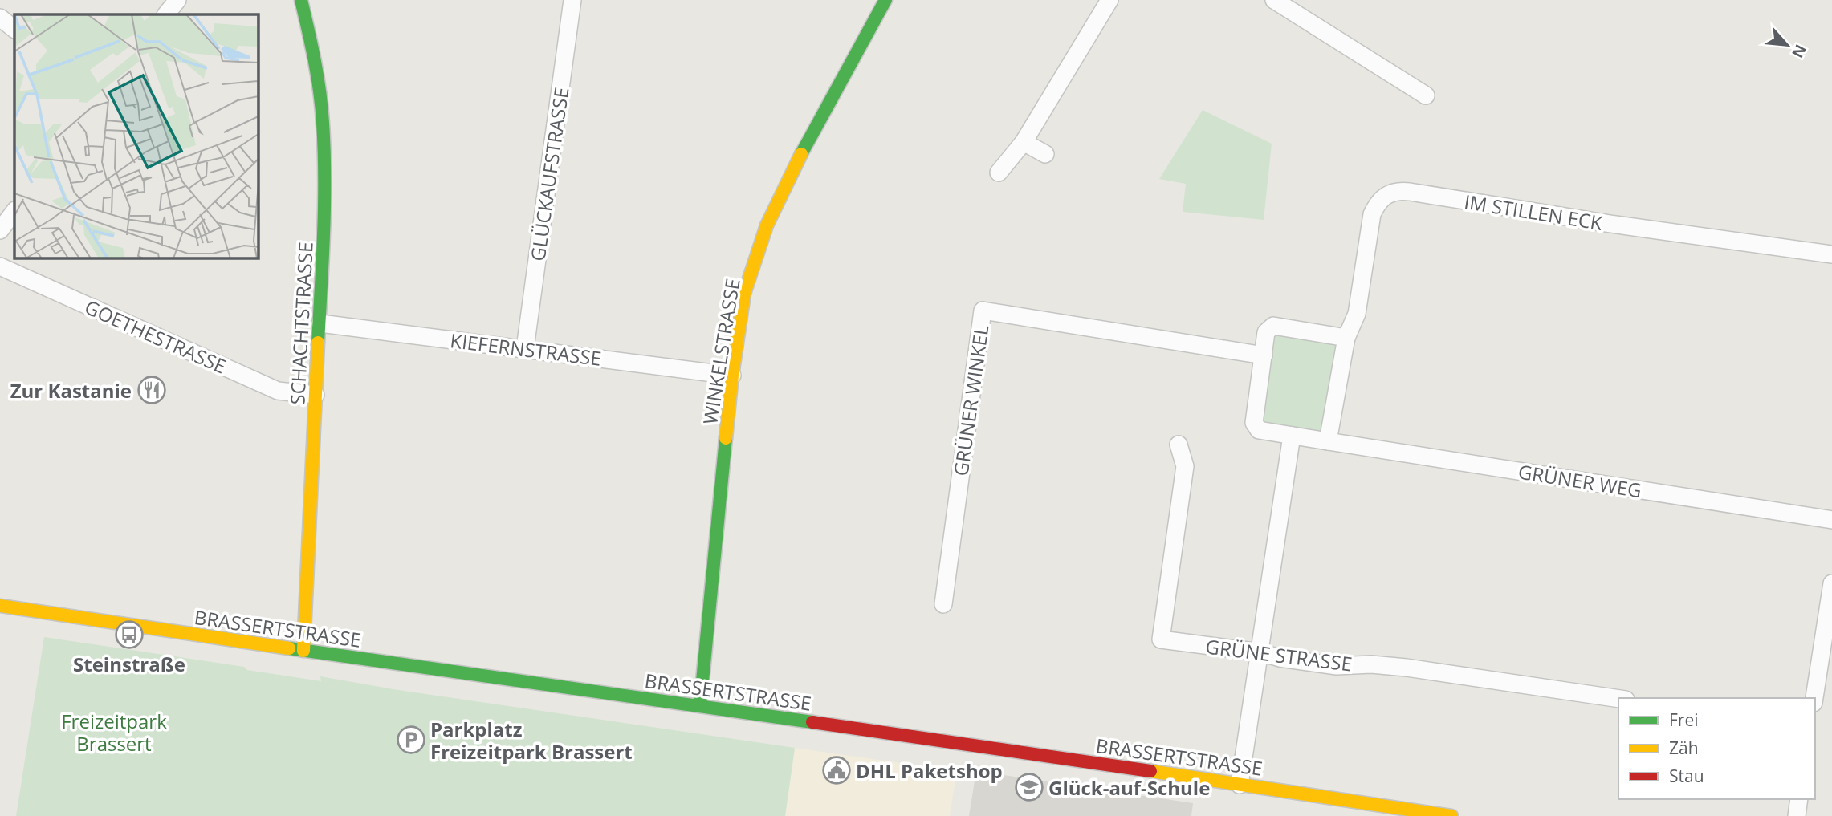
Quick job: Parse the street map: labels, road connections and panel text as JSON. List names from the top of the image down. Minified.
{"streets":{"main road":["SCHACHTSTRASSE","WINKELSTRASSE","BRASSERTSTRASSE"],"street":["GLÜCKAUFSTRASSE","IM STILLEN ECK","GOETHESTRASSE","KIEFERNSTRASSE","GRÜNER WINKEL","GRÜNER WEG","GRÜNE STRASSE"]},"crossings":[["GLÜCKAUFSTRASSE","KIEFERNSTRASSE"],["IM STILLEN ECK","GRÜNER WEG"],["SCHACHTSTRASSE","GOETHESTRASSE"],["SCHACHTSTRASSE","KIEFERNSTRASSE"],["SCHACHTSTRASSE","BRASSERTSTRASSE"],["KIEFERNSTRASSE","WINKELSTRASSE"],["WINKELSTRASSE","BRASSERTSTRASSE"],["GRÜNER WINKEL","GRÜNER WEG"]],"parks":["Freizeitpark Brassert"],"places":{"restaurant":["Zur Kastanie"],"bus stop":["Steinstraße"],"parking":["Parkplatz Freizeitpark Brassert"],"public building":["DHL Paketshop"],"school or university":["Glück-auf-Schule"]},"legend":["Frei","Zäh","Stau"],"north":"bottom right"}
